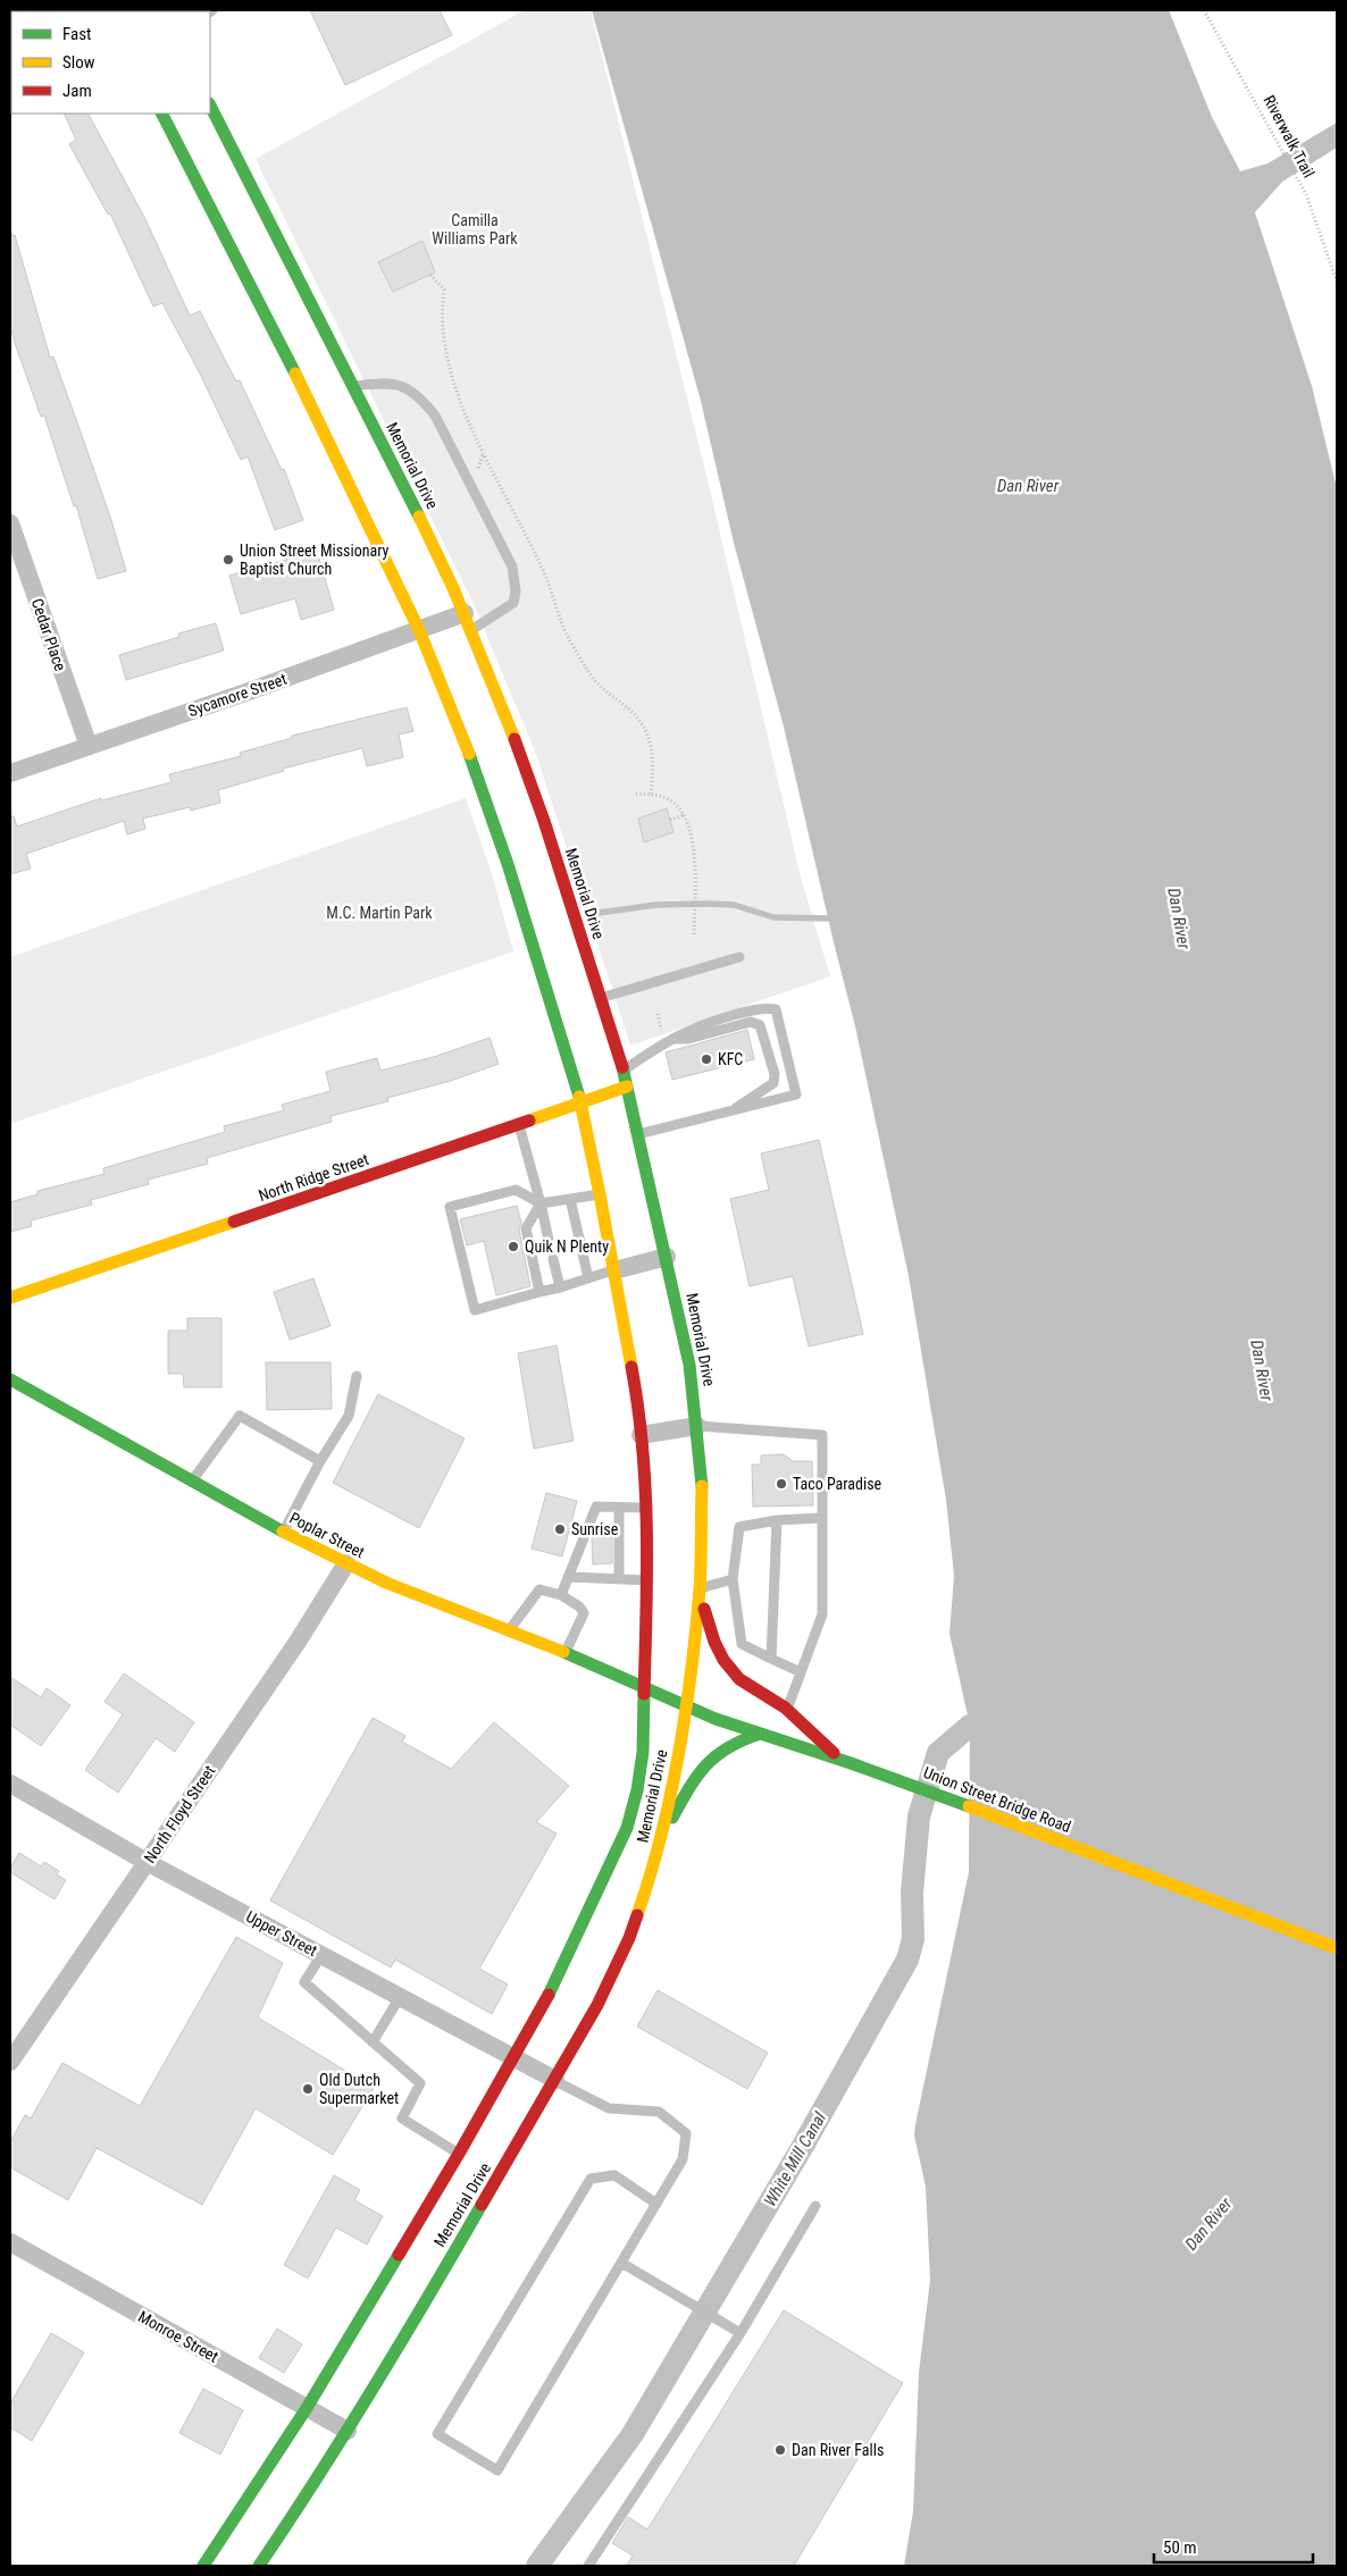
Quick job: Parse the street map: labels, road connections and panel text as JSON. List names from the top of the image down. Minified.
{"streets":{"main road":["Memorial Drive","North Ridge Street","Poplar Street","Union Street Bridge Road"],"street":["Cedar Place","Sycamore Street","North Floyd Street","Upper Street","Monroe Street"],"path":["Riverwalk Trail"]},"crossings":[["Memorial Drive","Sycamore Street"],["Memorial Drive","North Ridge Street"],["Memorial Drive","Poplar Street"],["Memorial Drive","Union Street Bridge Road"],["Memorial Drive","Upper Street"],["Memorial Drive","Monroe Street"],["Cedar Place","Sycamore Street"],["Poplar Street","Union Street Bridge Road"],["Poplar Street","North Floyd Street"],["North Floyd Street","Upper Street"]],"water":["Dan River","White Mill Canal"],"parks":["Camilla Williams Park","M.C. Martin Park"],"places":["Union Street Missionary Baptist Church","KFC","Quik N Plenty","Taco Paradise","Sunrise","Old Dutch Supermarket","Dan River Falls"],"legend":["Fast","Slow","Jam"],"scale_bar":"50 m"}
